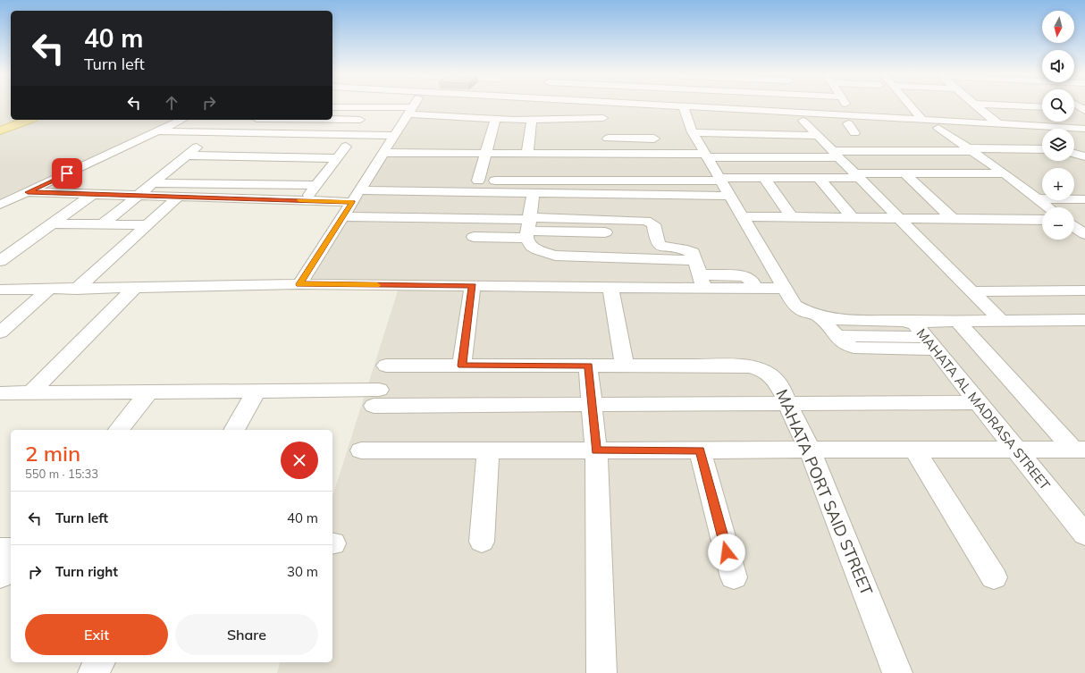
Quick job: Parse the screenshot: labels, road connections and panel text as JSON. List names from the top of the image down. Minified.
{"streets":{"street":["MAHATA AL MADRASA STREET","MAHATA PORT SAID STREET"]},"north":"bottom","page":{"map_buttons":["+","−"],"turn":["40 m","Turn left"],"heading":["2 min","550 m · 15:33"],"list":[{"name":"Turn left","value":"40 m"},{"name":"Turn right","value":"30 m"}],"buttons":["Exit","Share"]}}
